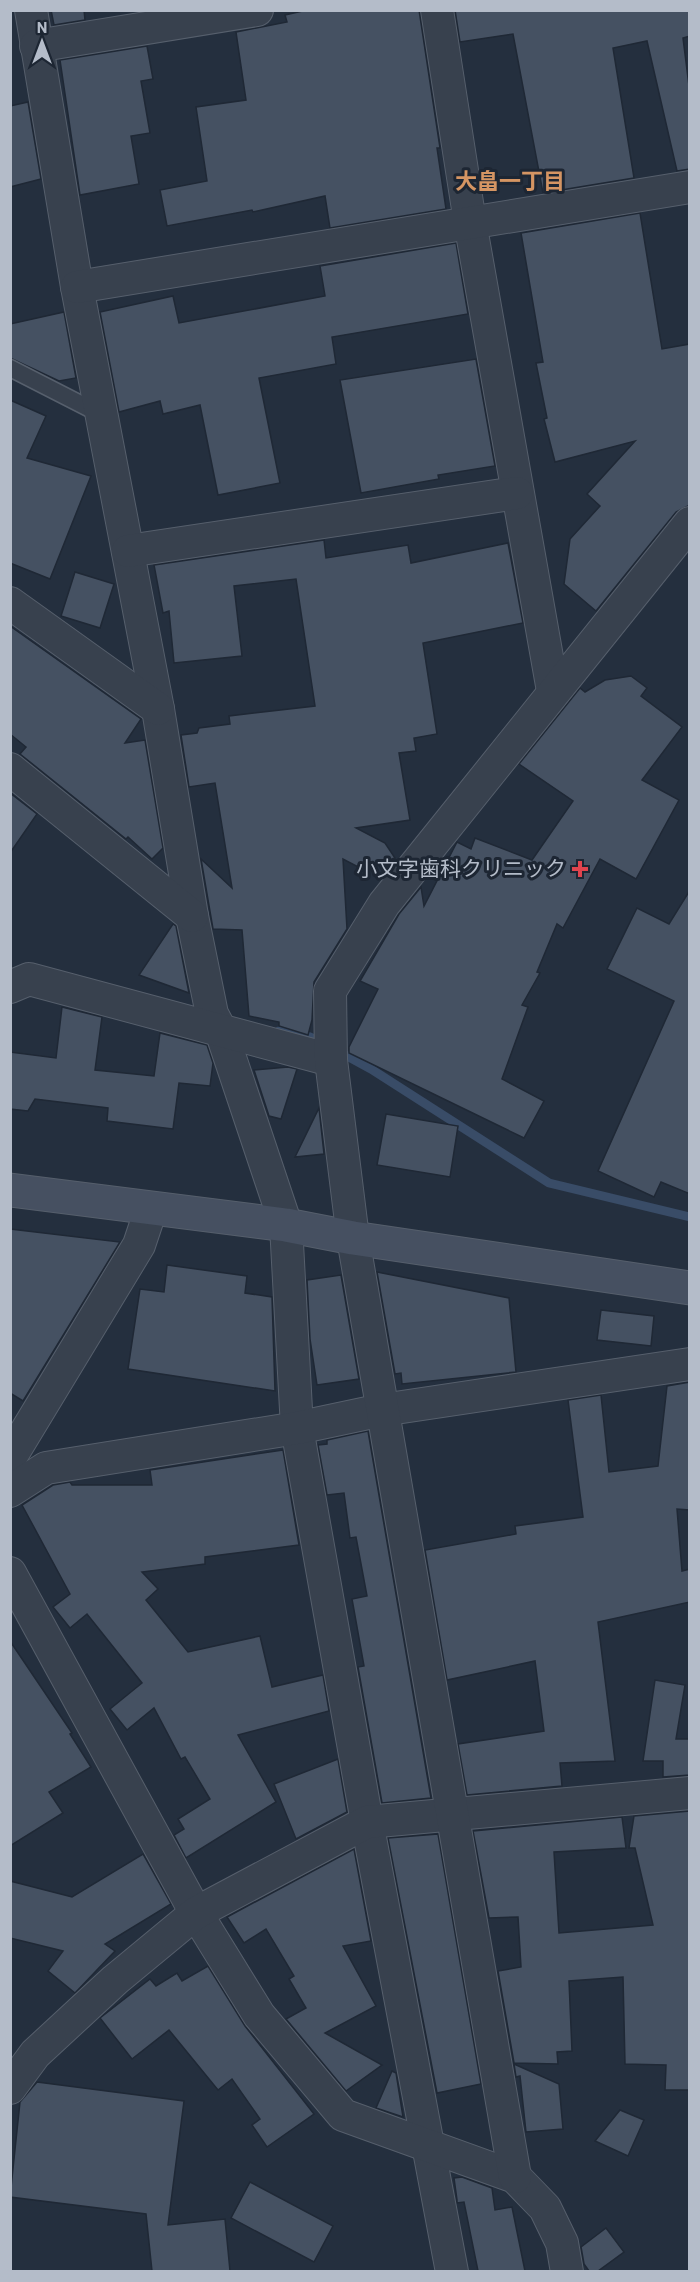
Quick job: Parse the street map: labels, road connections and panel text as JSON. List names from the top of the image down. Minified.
{"districts":["大畠一丁目"],"places":{"health":["小文字歯科クリニック"]},"north":"top"}
